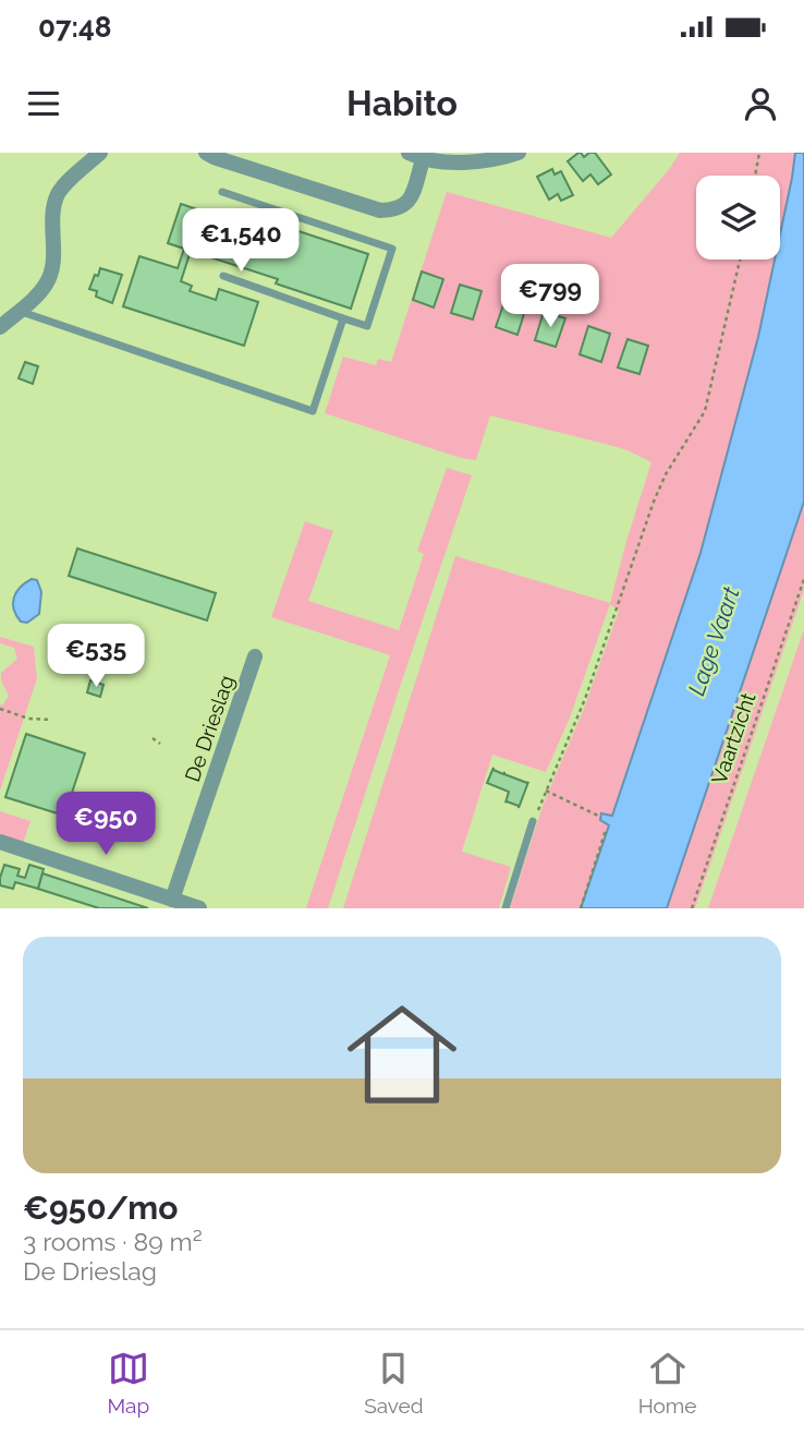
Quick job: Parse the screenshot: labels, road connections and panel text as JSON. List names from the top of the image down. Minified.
{"streets":{"street":["De Drieslag"],"path":["Vaartzicht"]},"water":["Lage Vaart"],"page":{"status":"07:48","header":"Habito","price":["€1,540","€799","€535","€950"],"list":[{"name":"€950/mo","note":"3 rooms · 89 m² · De Drieslag"}],"tabs":["Map","Saved","Home"]}}
